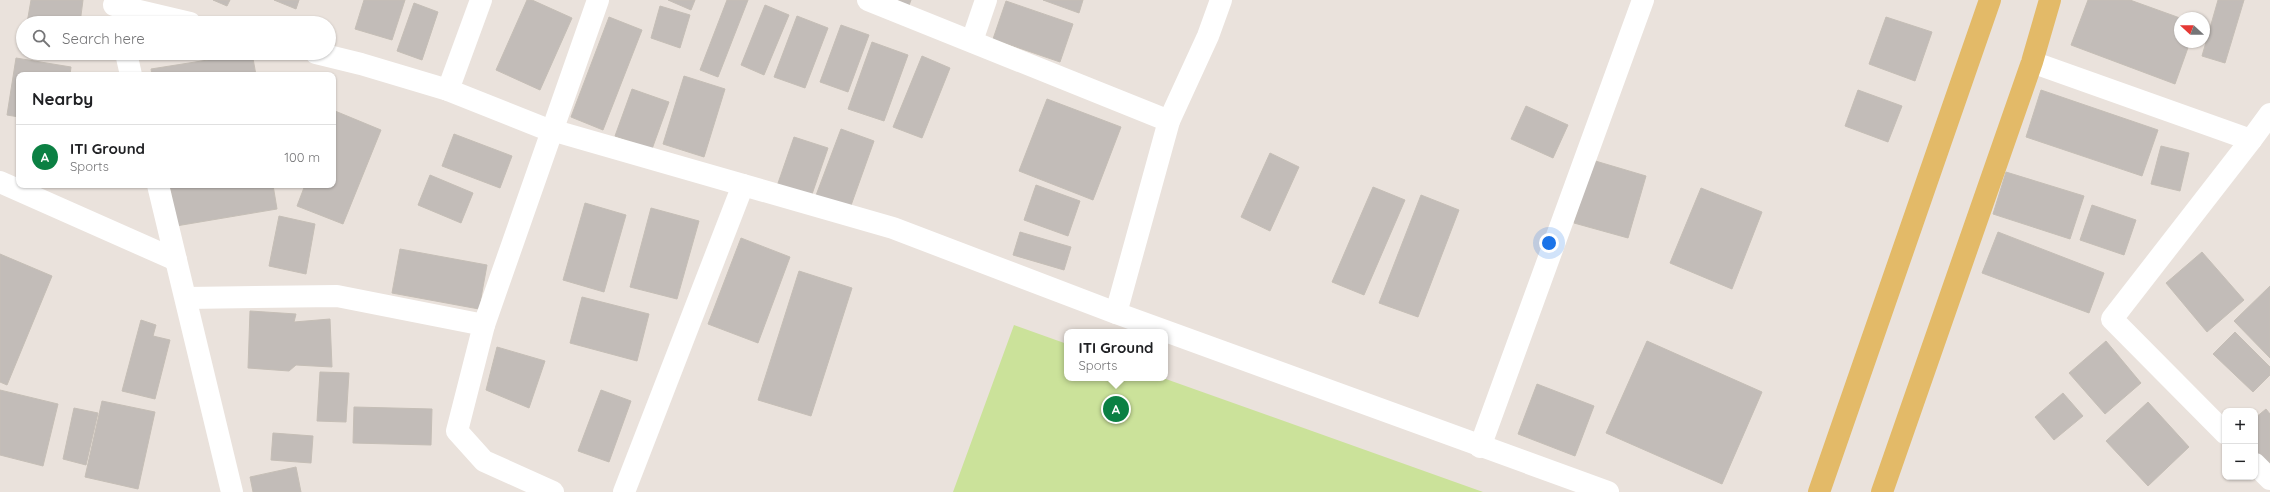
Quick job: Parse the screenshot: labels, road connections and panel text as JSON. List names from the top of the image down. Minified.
{"north":"left","page":{"search":"Search here","heading":"Nearby","list":[{"mark":"A","name":"ITI Ground","note":"Sports","value":"100 m"}],"popup":["ITI Ground","Sports"],"pins":"A","map_buttons":["+","−"]}}
